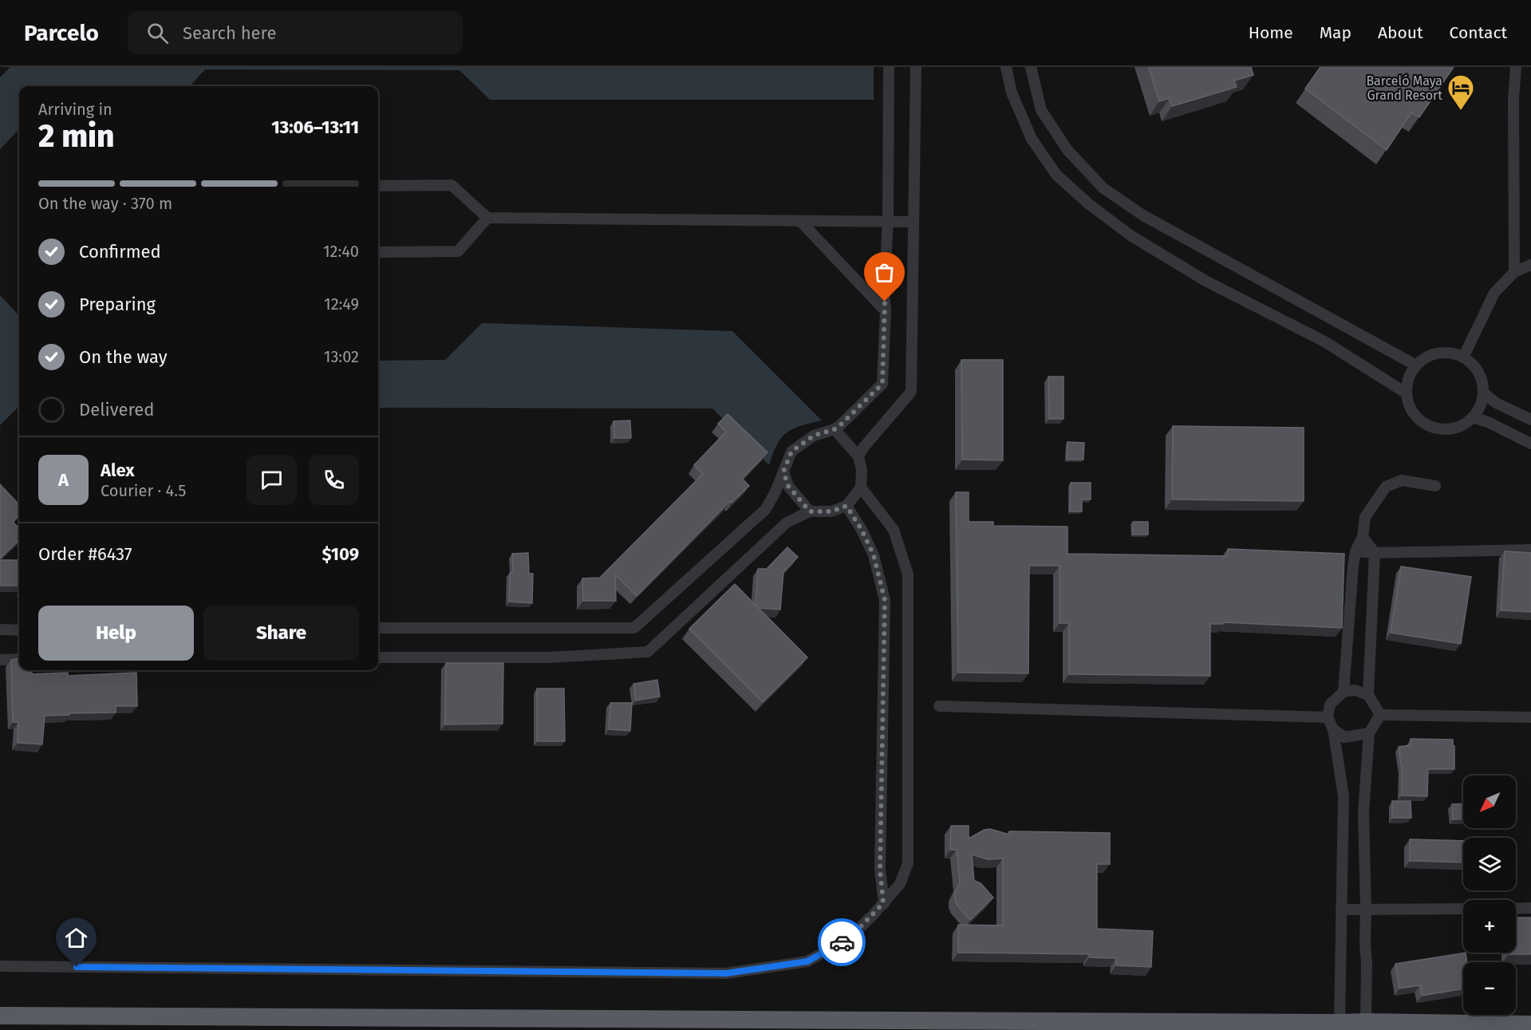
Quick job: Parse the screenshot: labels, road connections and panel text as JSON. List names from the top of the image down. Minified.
{"places":{"hotel":["Barceló Maya Grand Resort"]},"north":"bottom left","page":{"header":"Parcelo","search":"Search here","nav":["Home","Map","About","Contact"],"heading":["2 min","Arriving in","13:06–13:11"],"panel":["Alex","Courier · 4.5","Order #6437","$109"],"bar":"On the way · 370 m","list":[["Confirmed","12:40"],["Preparing","12:49"],["On the way","13:02"],"Delivered"],"round":"A","buttons":["Help","Share"],"map_buttons":["+","−"]}}
